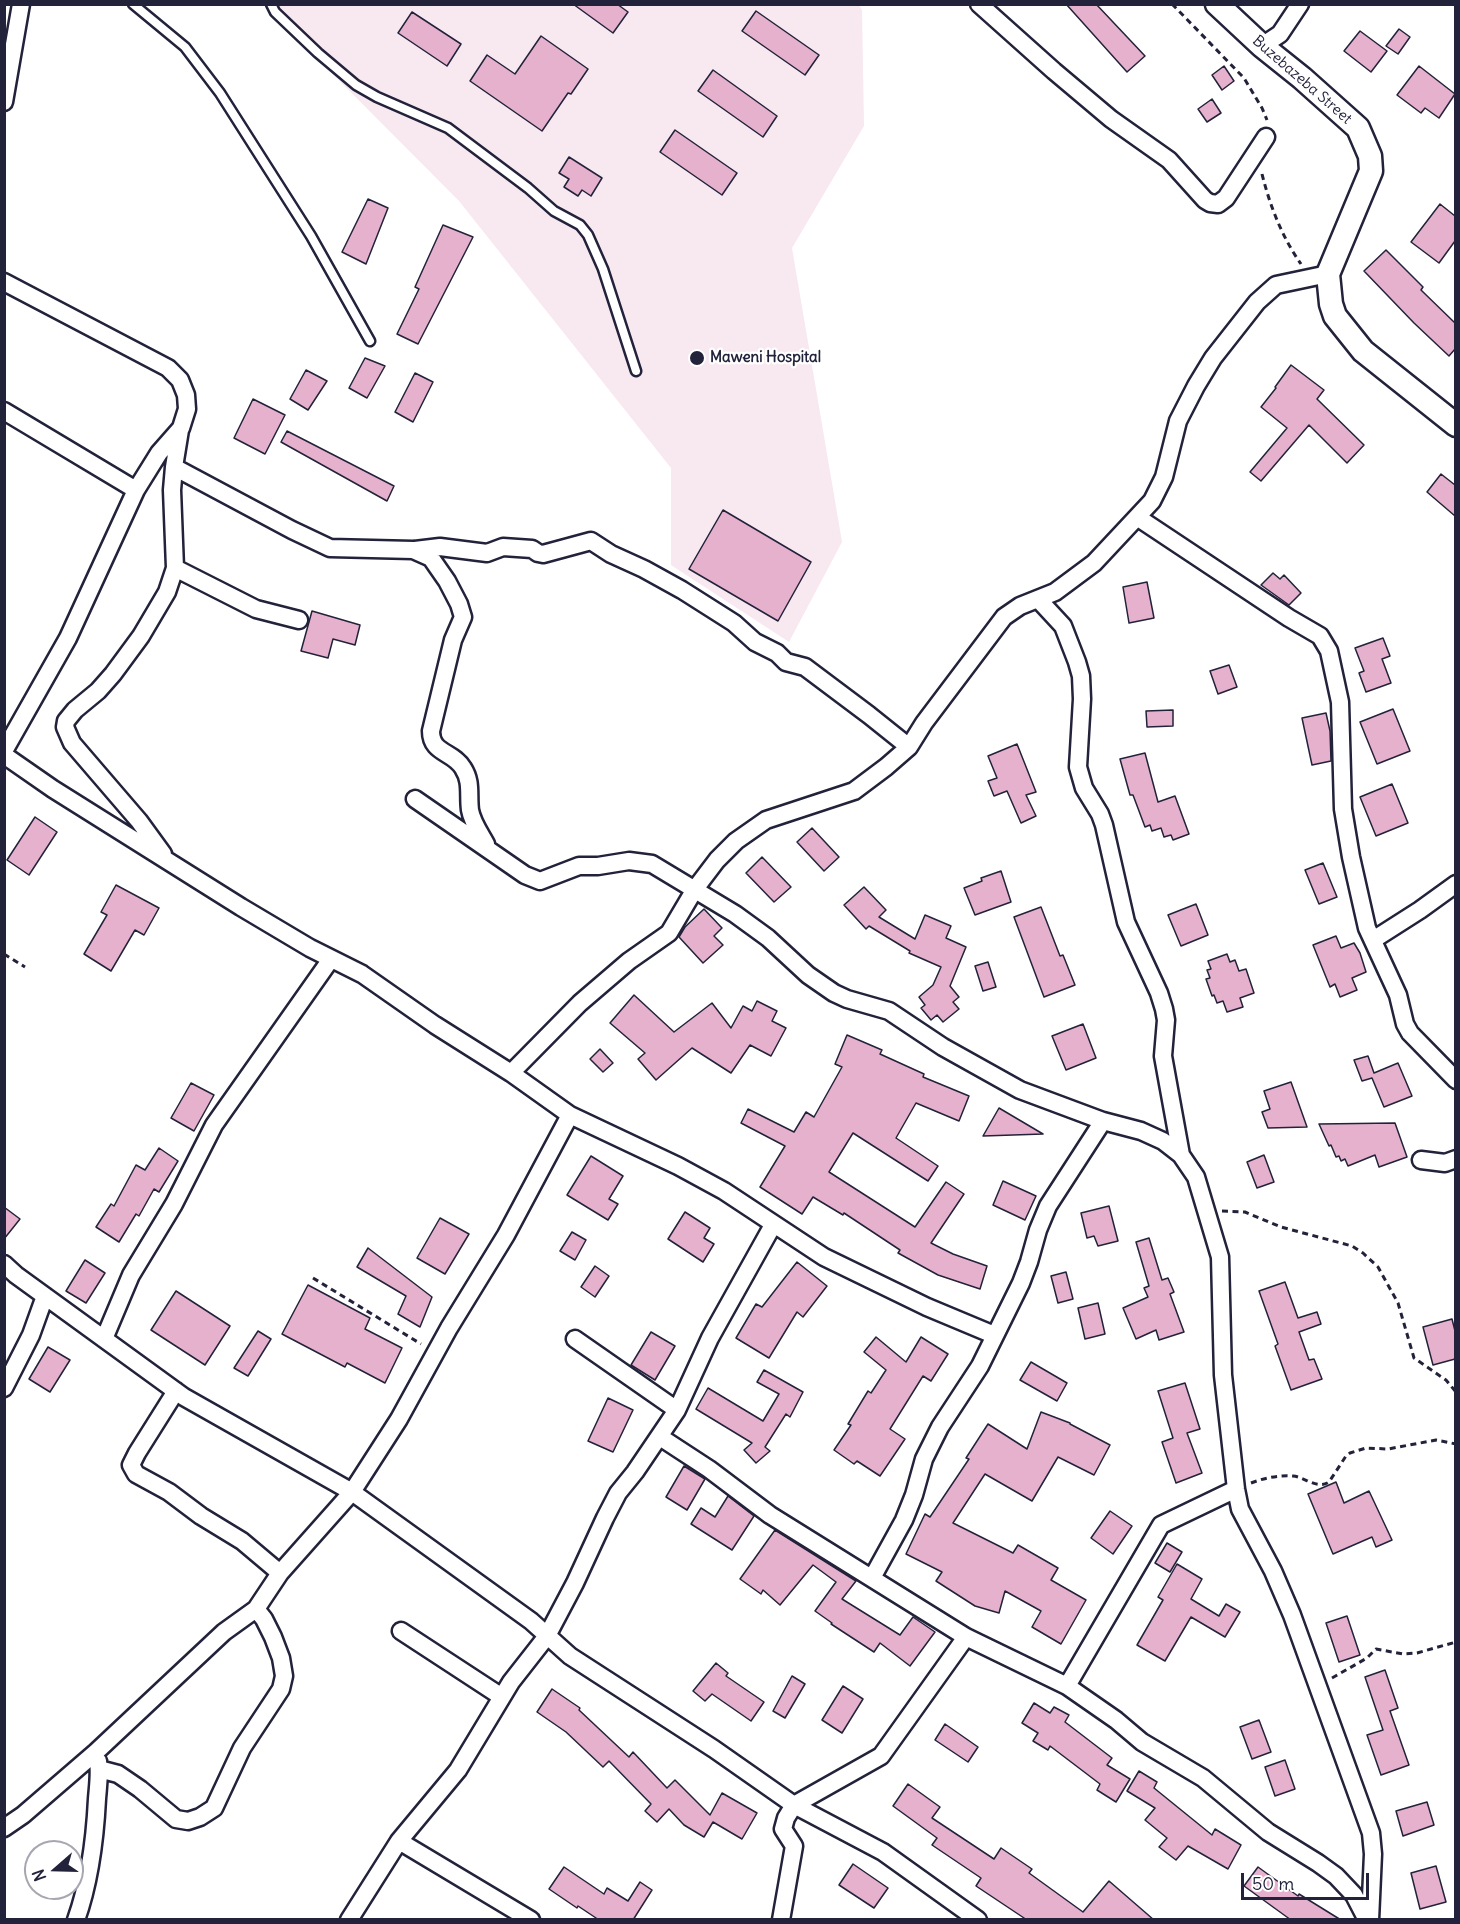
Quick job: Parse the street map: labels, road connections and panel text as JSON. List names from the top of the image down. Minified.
{"streets":{"street":["Buzebazeba Street"]},"places":["Maweni Hospital"],"scale_bar":"50 m","north":"left"}
